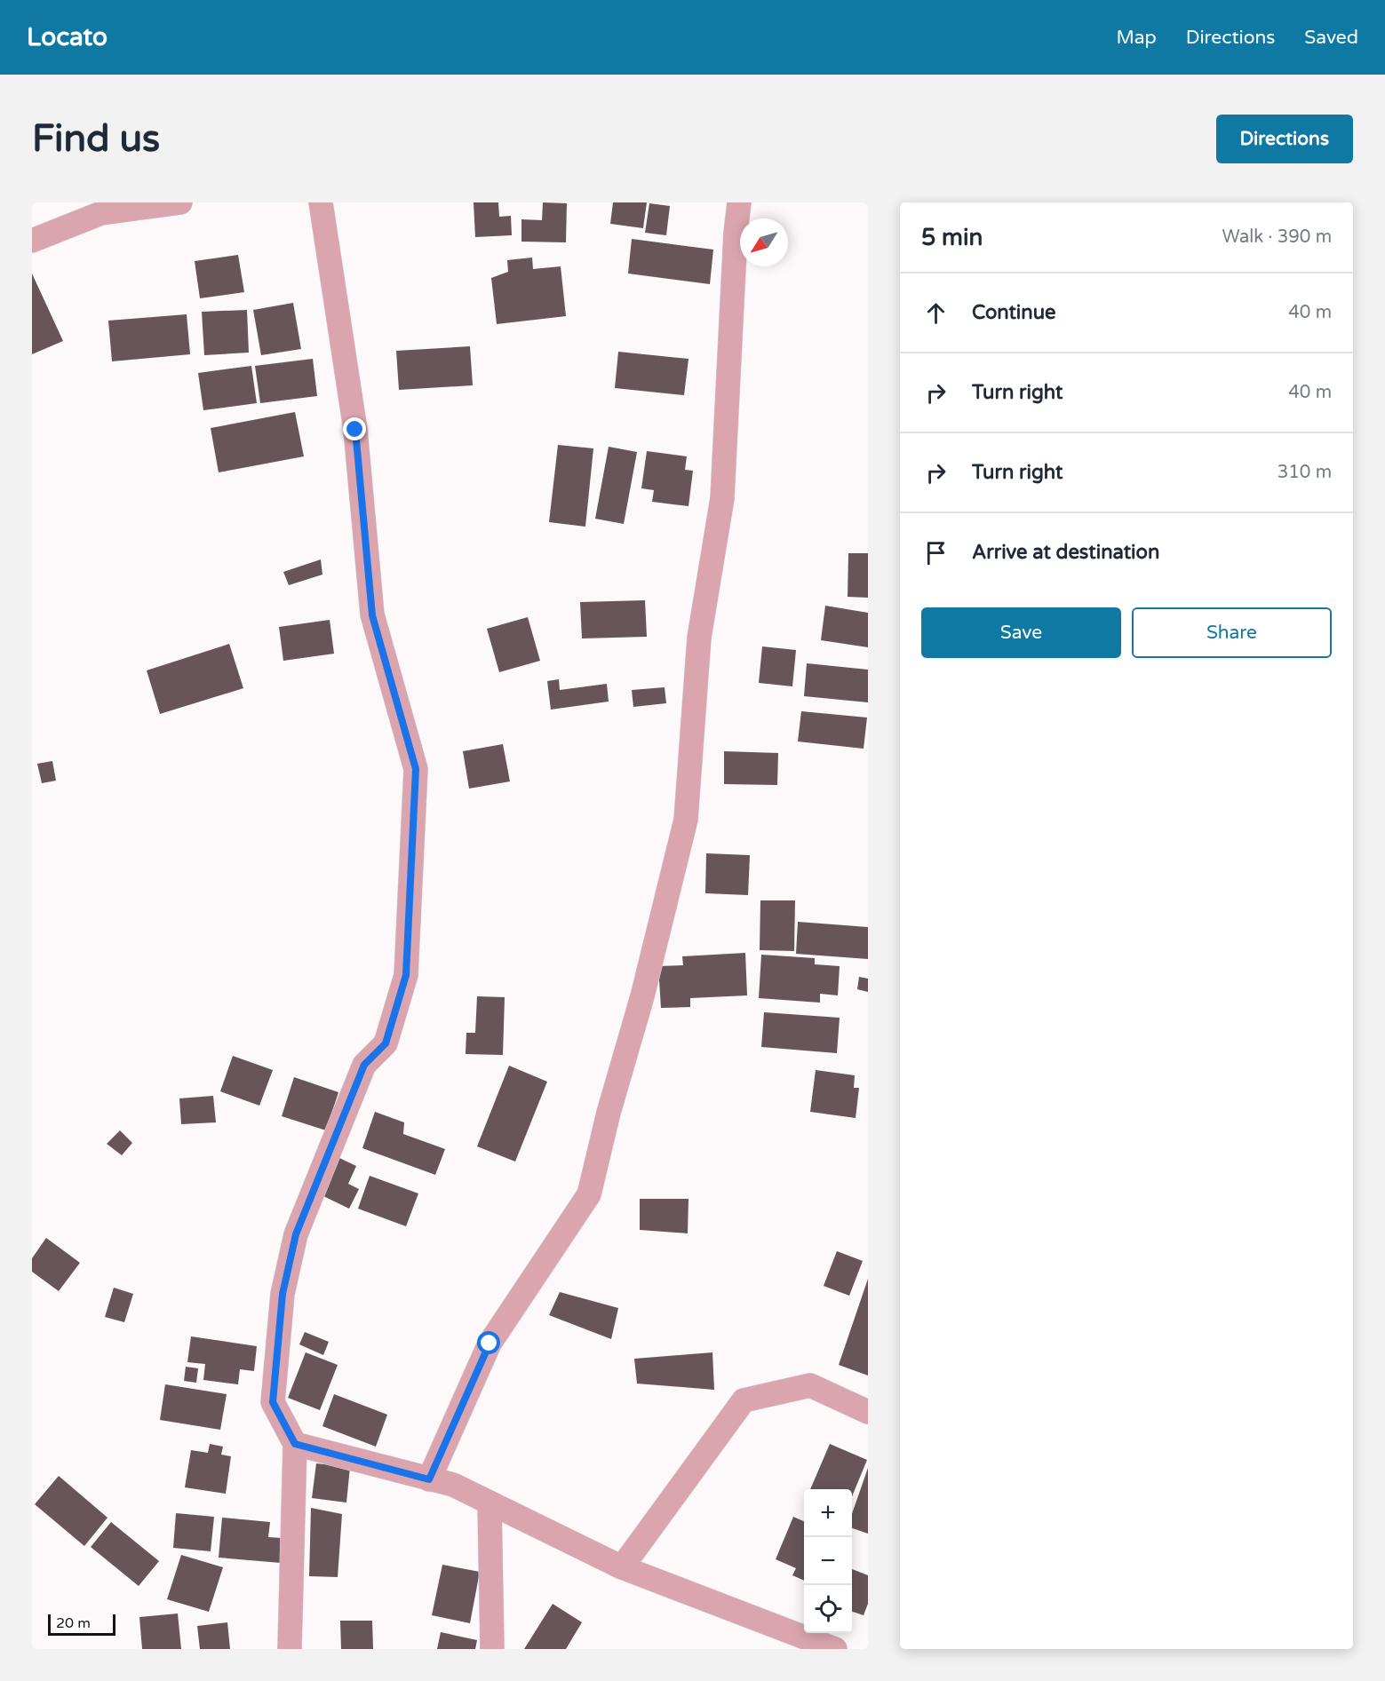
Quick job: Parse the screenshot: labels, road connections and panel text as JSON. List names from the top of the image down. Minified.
{"scale_bar":"20 m","north":"bottom left","page":{"header":"Locato","nav":["Map","Directions","Saved"],"buttons":["Directions",["Save","Share"]],"title":"Find us","heading":["5 min","Walk · 390 m"],"list":[["Continue","40 m"],["Turn right","40 m"],["Turn right","310 m"],"Arrive at destination"],"map_buttons":["+","−"],"scale":"20 m"}}
